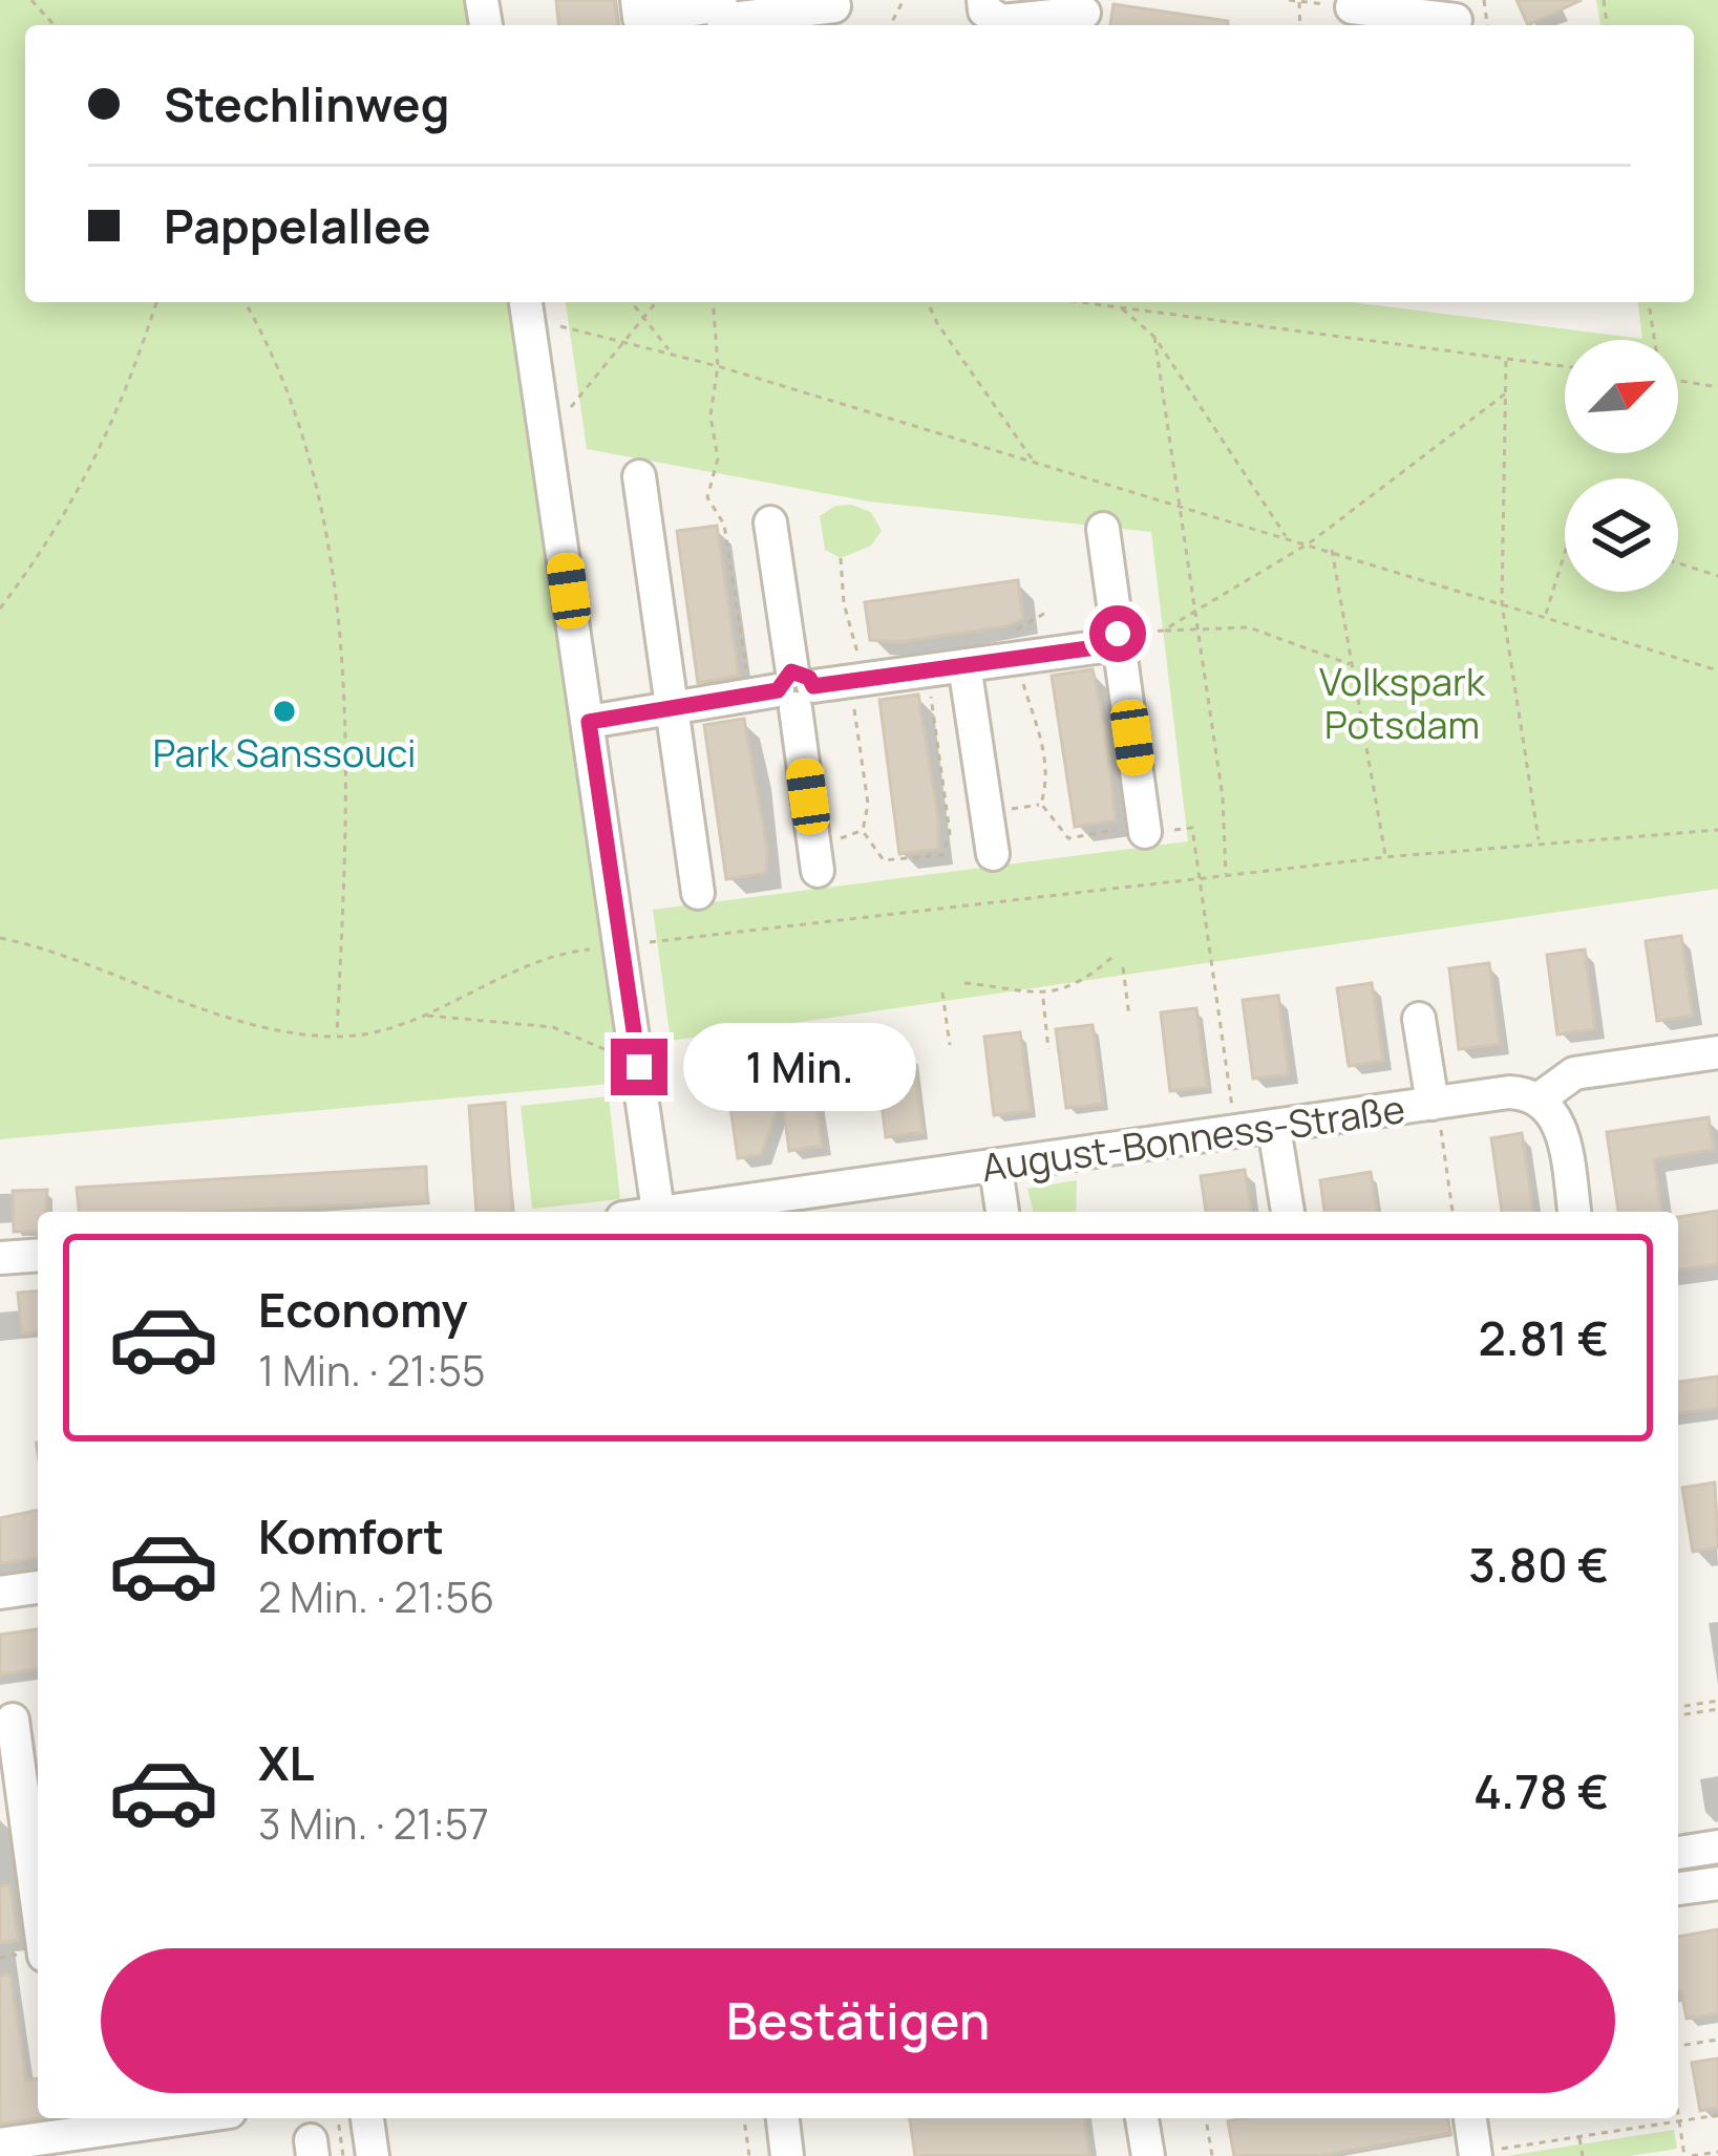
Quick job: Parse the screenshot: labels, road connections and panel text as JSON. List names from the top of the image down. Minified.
{"streets":{"street":["August-Bonness-Straße"]},"parks":["Volkspark Potsdam"],"places":["Park Sanssouci"],"north":"top right","page":{"banner":["Stechlinweg","Pappelallee"],"bubble":"1 Min.","list":[{"name":"Economy","note":"1 Min. · 21:55","value":"2.81 €"},{"name":"Komfort","note":"2 Min. · 21:56","value":"3.80 €"},{"name":"XL","note":"3 Min. · 21:57","value":"4.78 €"}],"buttons":"Bestätigen"}}
